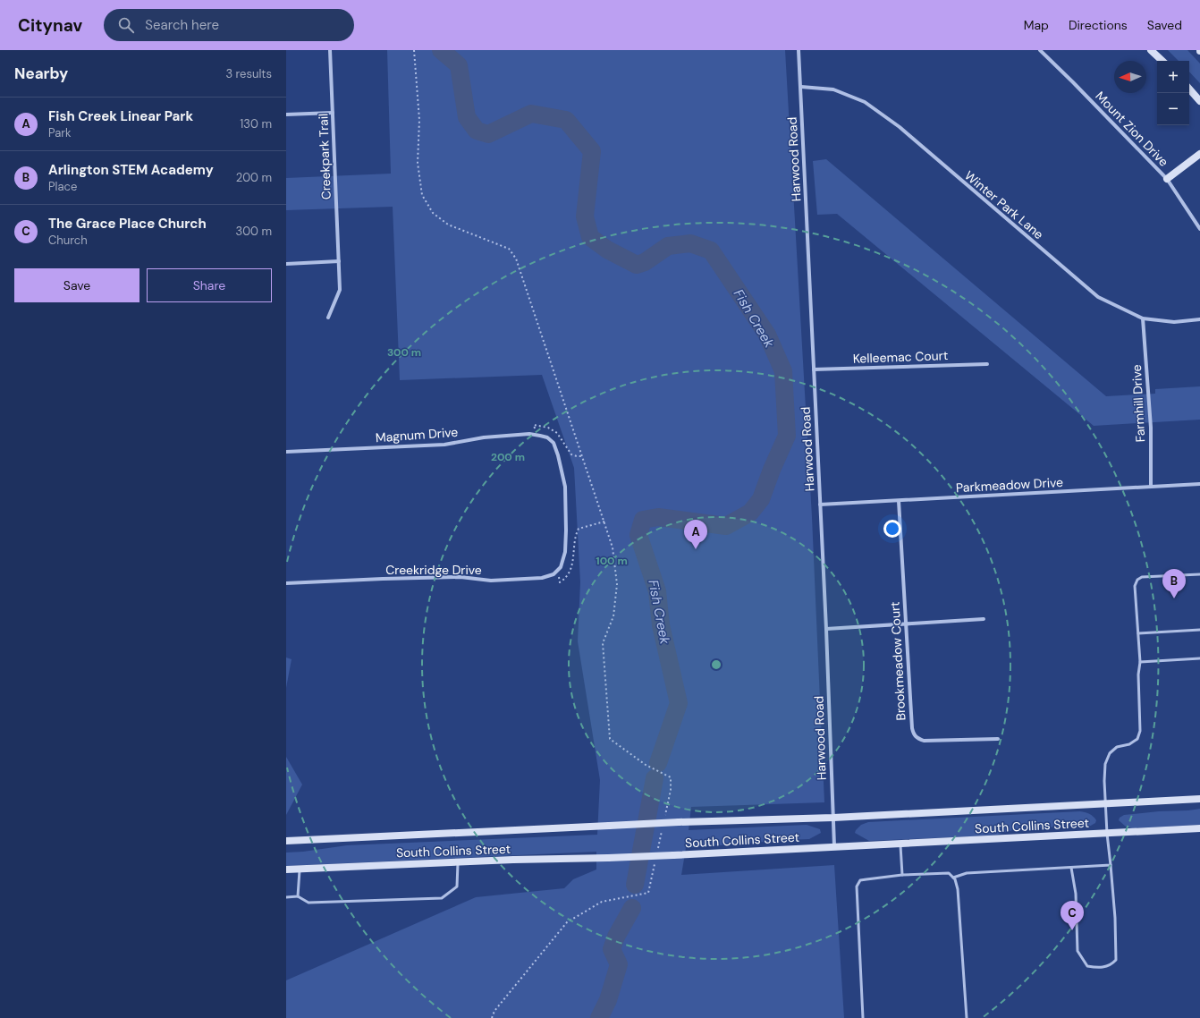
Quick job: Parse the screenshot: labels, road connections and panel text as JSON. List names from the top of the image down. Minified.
{"streets":{"main road":["South Collins Street"],"street":["Mount Zion Drive","Creekpark Trail","Harwood Road","Winter Park Lane","Kelleemac Court","Farmhill Drive","Magnum Drive","Parkmeadow Drive","Creekridge Drive","Brookmeadow Court"]},"crossings":[["Harwood Road","Winter Park Lane"],["Harwood Road","Kelleemac Court"],["Harwood Road","Parkmeadow Drive"],["Harwood Road","South Collins Street"],["Winter Park Lane","Farmhill Drive"],["Farmhill Drive","Parkmeadow Drive"],["Magnum Drive","Creekridge Drive"],["Parkmeadow Drive","Brookmeadow Court"]],"water":["Fish Creek"],"north":"left","page":{"header":"Citynav","search":"Search here","nav":["Map","Directions","Saved"],"heading":["Nearby","3 results"],"map_buttons":["+","−"],"list":[{"mark":"A","name":"Fish Creek Linear Park","note":"Park","value":"130 m"},{"mark":"B","name":"Arlington STEM Academy","note":"Place","value":"200 m"},{"mark":"C","name":"The Grace Place Church","note":"Church","value":"300 m"}],"buttons":["Save","Share"],"pins":["A","B","C"]},"rings":["300 m","200 m","100 m"]}
